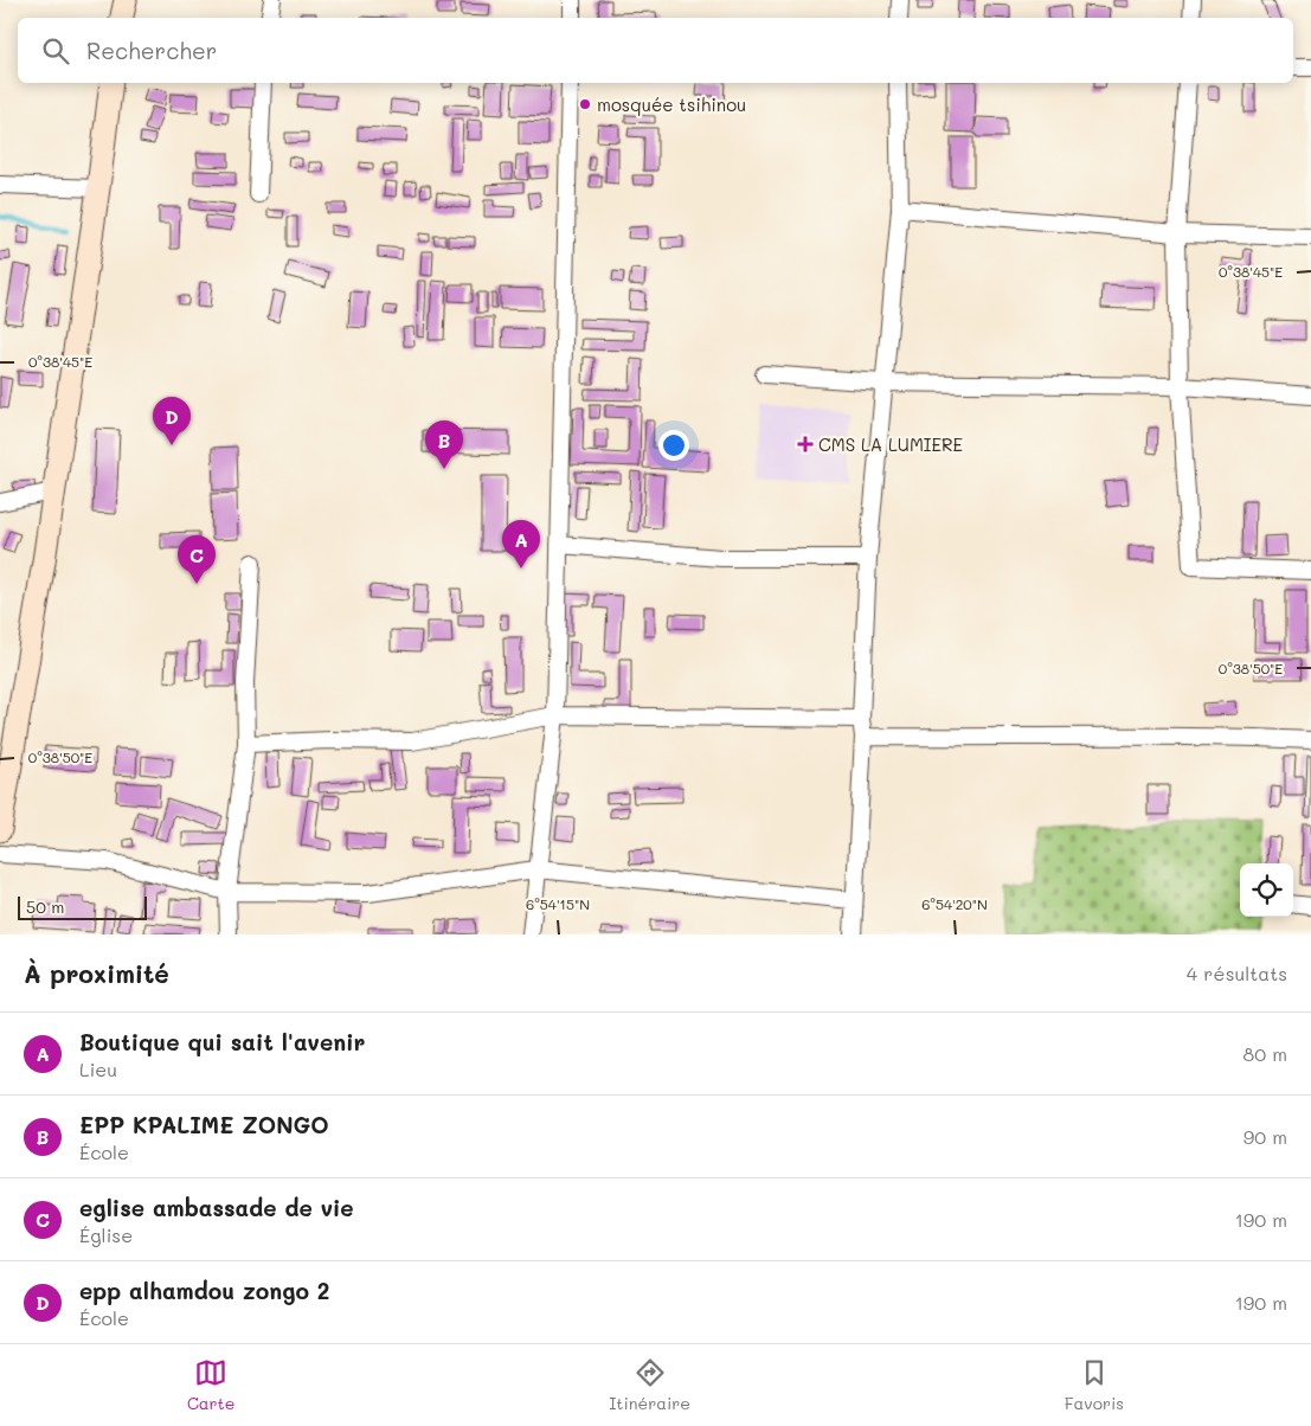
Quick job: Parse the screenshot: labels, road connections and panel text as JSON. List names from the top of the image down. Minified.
{"places":{"other":["mosquée tsihinou"],"health":["CMS LA LUMIERE"]},"scale_bar":"50 m","page":{"search":"Rechercher","pins":["D","B","A","C"],"scale":"50 m","heading":["À proximité","4 résultats"],"list":[{"mark":"A","name":"Boutique qui sait l'avenir","note":"Lieu","value":"80 m"},{"mark":"B","name":"EPP KPALIME ZONGO","note":"École","value":"90 m"},{"mark":"C","name":"eglise ambassade de vie","note":"Église","value":"190 m"},{"mark":"D","name":"epp alhamdou zongo 2","note":"École","value":"190 m"}],"nav":["Carte","Itinéraire","Favoris"]},"coordinates":["0°38'45\"E","0°38'50\"E","6°54'15\"N","6°54'20\"N"]}
